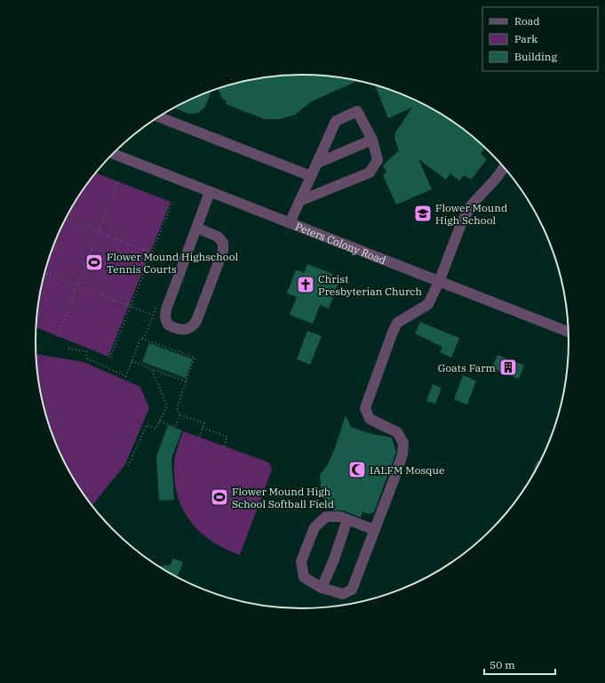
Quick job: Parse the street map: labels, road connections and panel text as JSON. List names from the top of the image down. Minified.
{"streets":{"street":["Peters Colony Road"]},"places":{"school or university":["Flower Mound High School"],"sports":["Flower Mound Highschool Tennis Courts","Flower Mound High School Softball Field"],"church":["Christ Presbyterian Church"],"building":["Goats Farm"],"mosque":["IALFM Mosque"]},"legend":["Road","Park","Building"],"scale_bar":"50 m"}
